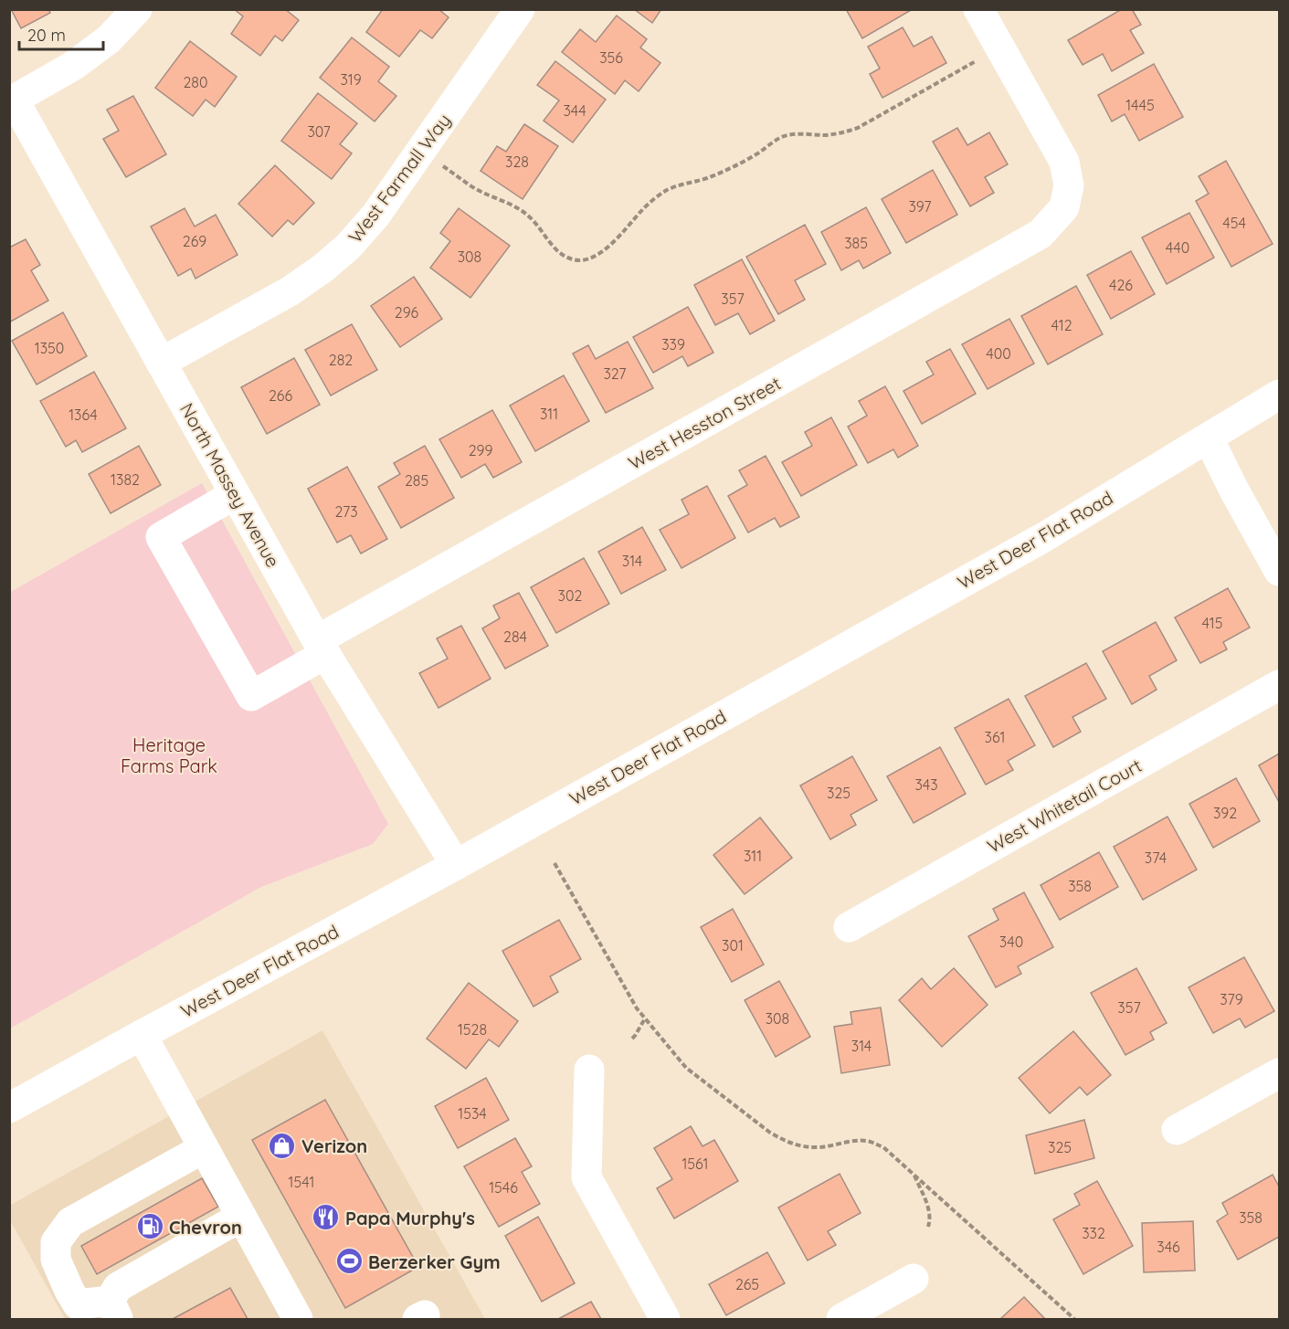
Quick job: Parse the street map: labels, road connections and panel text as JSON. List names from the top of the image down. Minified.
{"streets":{"street":["West Farmall Way","West Hesston Street","North Massey Avenue","West Deer Flat Road","West Whitetail Court"]},"crossings":[["West Farmall Way","North Massey Avenue"],["West Hesston Street","North Massey Avenue"],["North Massey Avenue","West Deer Flat Road"]],"parks":["Heritage Farms Park"],"places":{"shop":["Verizon"],"restaurant":["Papa Murphy's"],"fuel station":["Chevron"],"sports":["Berzerker Gym"]},"house_numbers":["356","319","280","1445","344","307","328","397","454","269","385","440","308","426","357","296","412","339","1350","400","282","327","266","311","1364","299","1382","285","273","314","302","415","284","361","343","325","392","311","374","358","340","301","379","357","308","1528","314","1534","325","1561","1541","1546","358","332","346","265"],"scale_bar":"20 m"}
